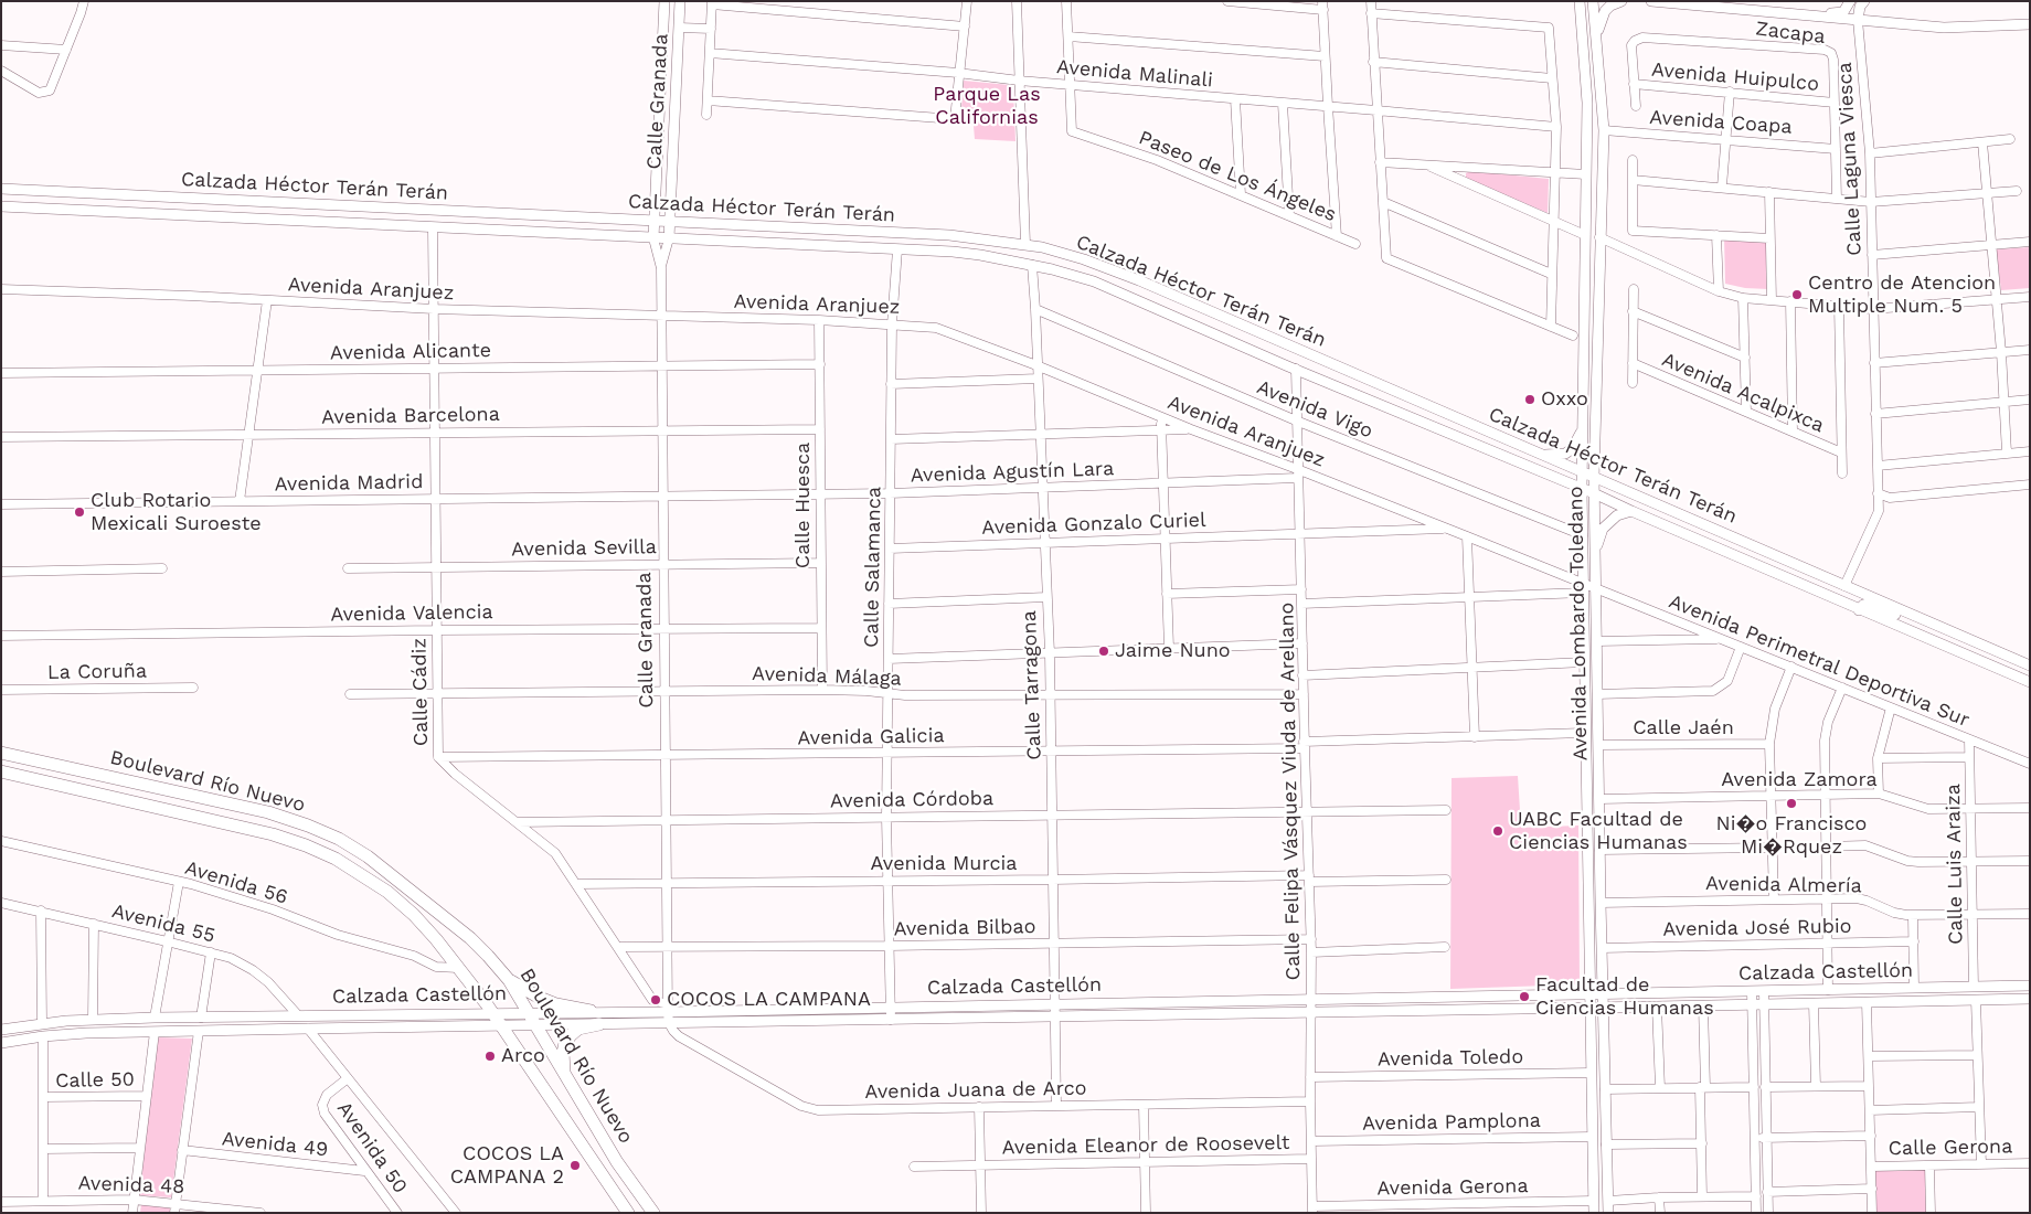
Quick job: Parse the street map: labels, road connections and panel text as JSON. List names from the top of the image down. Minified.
{"streets":{"highway":["Boulevard Río Nuevo"],"main road":["Calle Granada","Calzada Héctor Terán Terán","Avenida Lombardo Toledano","Calzada Castellón"],"street":["Zacapa","Avenida Malinali","Avenida Huipulco","Avenida Coapa","Calle Laguna Viesca","Paseo de Los Ángeles","Avenida Aranjuez","Avenida Alicante","Avenida Acalpixca","Avenida Vigo","Avenida Barcelona","Avenida Agustín Lara","Avenida Madrid","Calle Huesca","Avenida Gonzalo Curiel","Avenida Sevilla","Calle Salamanca","Avenida Valencia","Avenida Perimetral Deportiva Sur","La Coruña","Avenida Málaga","Calle Tarragona","Calle Cádiz","Calle Jaén","Avenida Galicia","Avenida Zamora","Calle Felipa Vásquez Viuda de Arellano","Avenida Córdoba","Avenida Murcia","Calle Luis Araiza","Avenida 56","Avenida Almería","Avenida 55","Avenida Bilbao","Avenida José Rubio","Avenida Toledo","Calle 50","Avenida Juana de Arco","Avenida Pamplona","Avenida 49","Avenida Eleanor de Roosevelt","Avenida 50","Calle Gerona","Avenida 48","Avenida Gerona"]},"crossings":[["Zacapa","Avenida Huipulco"],["Zacapa","Avenida Coapa"],["Avenida Malinali","Paseo de Los Ángeles"],["Calle Granada","Calzada Héctor Terán Terán"],["Calle Granada","Avenida Aranjuez"],["Calle Granada","Avenida Alicante"],["Calle Granada","Avenida Barcelona"],["Calle Granada","Avenida Agustín Lara"],["Calle Granada","Avenida Madrid"],["Calle Granada","Avenida Sevilla"],["Calle Granada","Avenida Valencia"],["Calle Granada","Avenida Málaga"],["Calle Granada","Avenida Galicia"],["Calle Granada","Avenida Córdoba"],["Calle Granada","Avenida Murcia"],["Calle Granada","Avenida Bilbao"],["Calle Granada","Calzada Castellón"],["Calle Granada","Avenida Juana de Arco"],["Avenida Coapa","Avenida Lombardo Toledano"],["Calle Laguna Viesca","Calzada Héctor Terán Terán"],["Calzada Héctor Terán Terán","Calle Salamanca"],["Calzada Héctor Terán Terán","Avenida Lombardo Toledano"],["Calzada Héctor Terán Terán","Calle Tarragona"],["Calzada Héctor Terán Terán","Calle Cádiz"],["Calzada Héctor Terán Terán","Calle Felipa Vásquez Viuda de Arellano"],["Avenida Aranjuez","Avenida Agustín Lara"],["Avenida Aranjuez","Calle Huesca"],["Avenida Aranjuez","Avenida Gonzalo Curiel"],["Avenida Aranjuez","Calle Salamanca"],["Avenida Aranjuez","Avenida Lombardo Toledano"],["Avenida Aranjuez","Avenida Perimetral Deportiva Sur"],["Avenida Aranjuez","Calle Tarragona"],["Avenida Aranjuez","Calle Cádiz"],["Avenida Aranjuez","Calle Felipa Vásquez Viuda de Arellano"],["Avenida Alicante","Calle Huesca"],["Avenida Alicante","Calle Cádiz"],["Avenida Vigo","Avenida Lombardo Toledano"],["Avenida Vigo","Calle Tarragona"],["Avenida Vigo","Calle Felipa Vásquez Viuda de Arellano"],["Avenida Barcelona","Calle Huesca"],["Avenida Barcelona","Calle Cádiz"],["Avenida Agustín Lara","Avenida Madrid"],["Avenida Agustín Lara","Calle Huesca"],["Avenida Agustín Lara","Calle Salamanca"],["Avenida Agustín Lara","Calle Tarragona"],["Avenida Agustín Lara","Calle Felipa Vásquez Viuda de Arellano"],["Avenida Madrid","Calle Cádiz"],["Calle Huesca","Avenida Sevilla"],["Calle Huesca","Avenida Valencia"],["Calle Huesca","Avenida Málaga"],["Avenida Gonzalo Curiel","Calle Salamanca"],["Avenida Gonzalo Curiel","Calle Tarragona"],["Avenida Gonzalo Curiel","Calle Felipa Vásquez Viuda de Arellano"],["Avenida Sevilla","Calle Cádiz"],["Calle Salamanca","Avenida Málaga"],["Calle Salamanca","Avenida Galicia"],["Calle Salamanca","Avenida Córdoba"],["Calle Salamanca","Avenida Murcia"],["Calle Salamanca","Avenida Bilbao"],["Calle Salamanca","Calzada Castellón"],["Avenida Valencia","Calle Cádiz"],["Avenida Lombardo Toledano","Avenida Perimetral Deportiva Sur"],["Avenida Lombardo Toledano","Calle Jaén"],["Avenida Lombardo Toledano","Avenida Galicia"],["Avenida Lombardo Toledano","Avenida Zamora"],["Avenida Lombardo Toledano","Avenida Almería"],["Avenida Lombardo Toledano","Avenida José Rubio"],["Avenida Lombardo Toledano","Calzada Castellón"],["Avenida Lombardo Toledano","Avenida Toledo"],["Avenida Lombardo Toledano","Avenida Pamplona"],["Avenida Lombardo Toledano","Avenida Gerona"],["Avenida Perimetral Deportiva Sur","Calle Luis Araiza"],["Avenida Málaga","Calle Tarragona"],["Avenida Málaga","Calle Cádiz"],["Avenida Málaga","Calle Felipa Vásquez Viuda de Arellano"],["Calle Tarragona","Avenida Galicia"],["Calle Tarragona","Avenida Córdoba"],["Calle Tarragona","Avenida Murcia"],["Calle Tarragona","Avenida Bilbao"],["Calle Tarragona","Calzada Castellón"],["Calle Tarragona","Avenida Juana de Arco"],["Calle Cádiz","Avenida Galicia"],["Avenida Galicia","Calle Felipa Vásquez Viuda de Arellano"],["Avenida Zamora","Calle Luis Araiza"],["Boulevard Río Nuevo","Avenida 56"],["Boulevard Río Nuevo","Calzada Castellón"],["Calle Felipa Vásquez Viuda de Arellano","Avenida Córdoba"],["Calle Felipa Vásquez Viuda de Arellano","Avenida Murcia"],["Calle Felipa Vásquez Viuda de Arellano","Avenida Bilbao"],["Calle Felipa Vásquez Viuda de Arellano","Calzada Castellón"],["Calle Felipa Vásquez Viuda de Arellano","Avenida Toledo"],["Calle Felipa Vásquez Viuda de Arellano","Avenida Juana de Arco"],["Calle Felipa Vásquez Viuda de Arellano","Avenida Pamplona"],["Calle Felipa Vásquez Viuda de Arellano","Avenida Eleanor de Roosevelt"],["Calle Felipa Vásquez Viuda de Arellano","Avenida Gerona"],["Calle Luis Araiza","Avenida Almería"],["Calle Luis Araiza","Calzada Castellón"],["Avenida 55","Calzada Castellón"],["Calzada Castellón","Avenida Juana de Arco"],["Avenida 49","Avenida 50"]],"parks":["Parque Las Californias"],"places":["Centro de Atencion Multiple Num. 5","Oxxo","Club Rotario Mexicali Suroeste","Jaime Nuno","Ni�o Francisco Mi�Rquez","UABC Facultad de Ciencias Humanas","Facultad de Ciencias Humanas","COCOS LA CAMPANA","Arco","COCOS LA CAMPANA 2"]}
